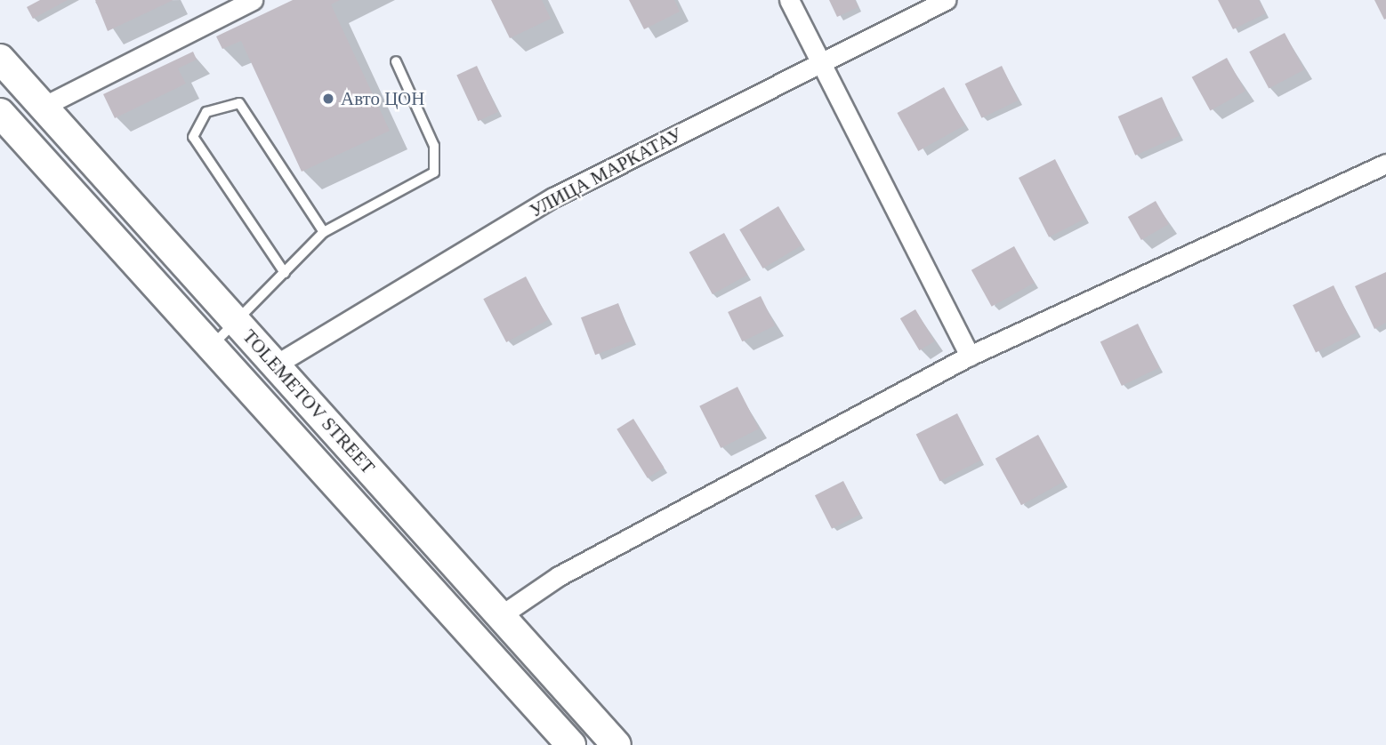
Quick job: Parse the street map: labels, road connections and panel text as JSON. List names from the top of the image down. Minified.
{"streets":{"main road":["TOLEMETOV STREET"],"street":["УЛИЦА МАРКАТАУ"]},"crossings":[["УЛИЦА МАРКАТАУ","TOLEMETOV STREET"]],"places":["Авто ЦОН"]}
